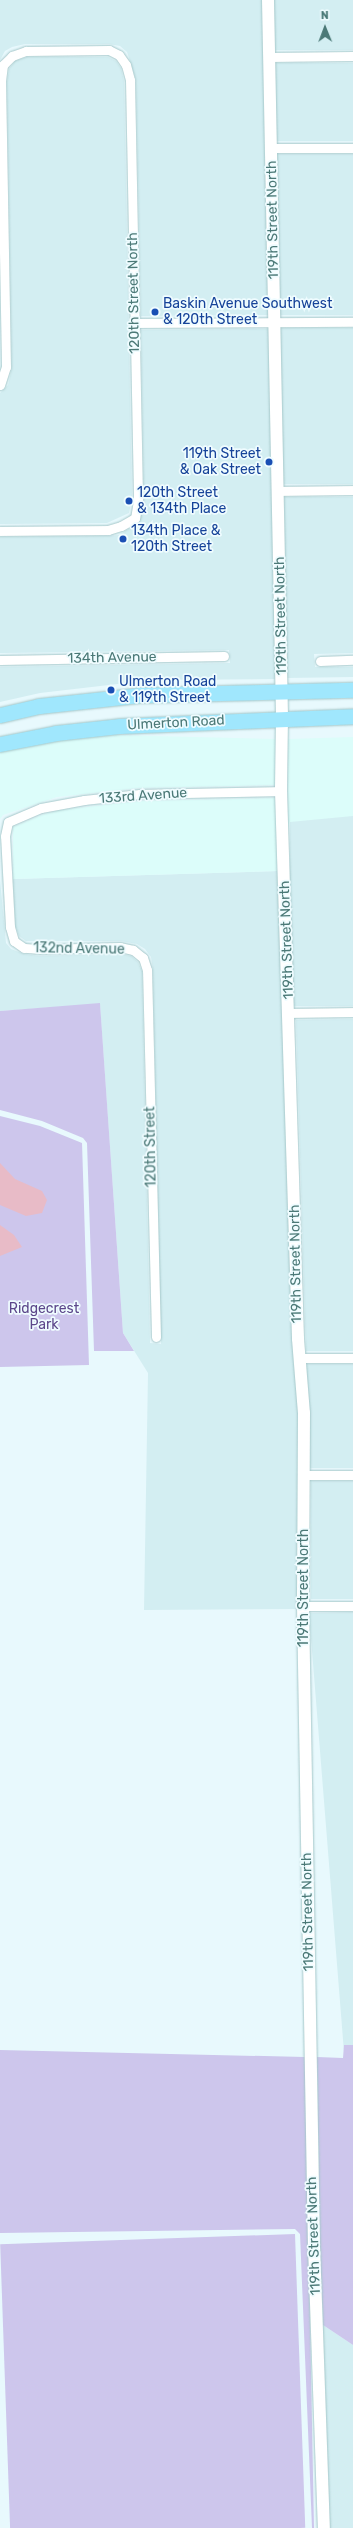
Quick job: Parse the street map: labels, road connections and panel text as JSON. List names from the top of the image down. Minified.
{"streets":{"main road":["Ulmerton Road"],"street":["119th Street North","120th Street North","134th Avenue","133rd Avenue","132nd Avenue","120th Street"]},"crossings":[["119th Street North","Ulmerton Road"],["119th Street North","133rd Avenue"],["133rd Avenue","132nd Avenue"],["132nd Avenue","120th Street"]],"parks":["Ridgecrest Park"],"places":["Baskin Avenue Southwest & 120th Street","119th Street & Oak Street","120th Street & 134th Place","134th Place & 120th Street","Ulmerton Road & 119th Street"],"north":"top"}
